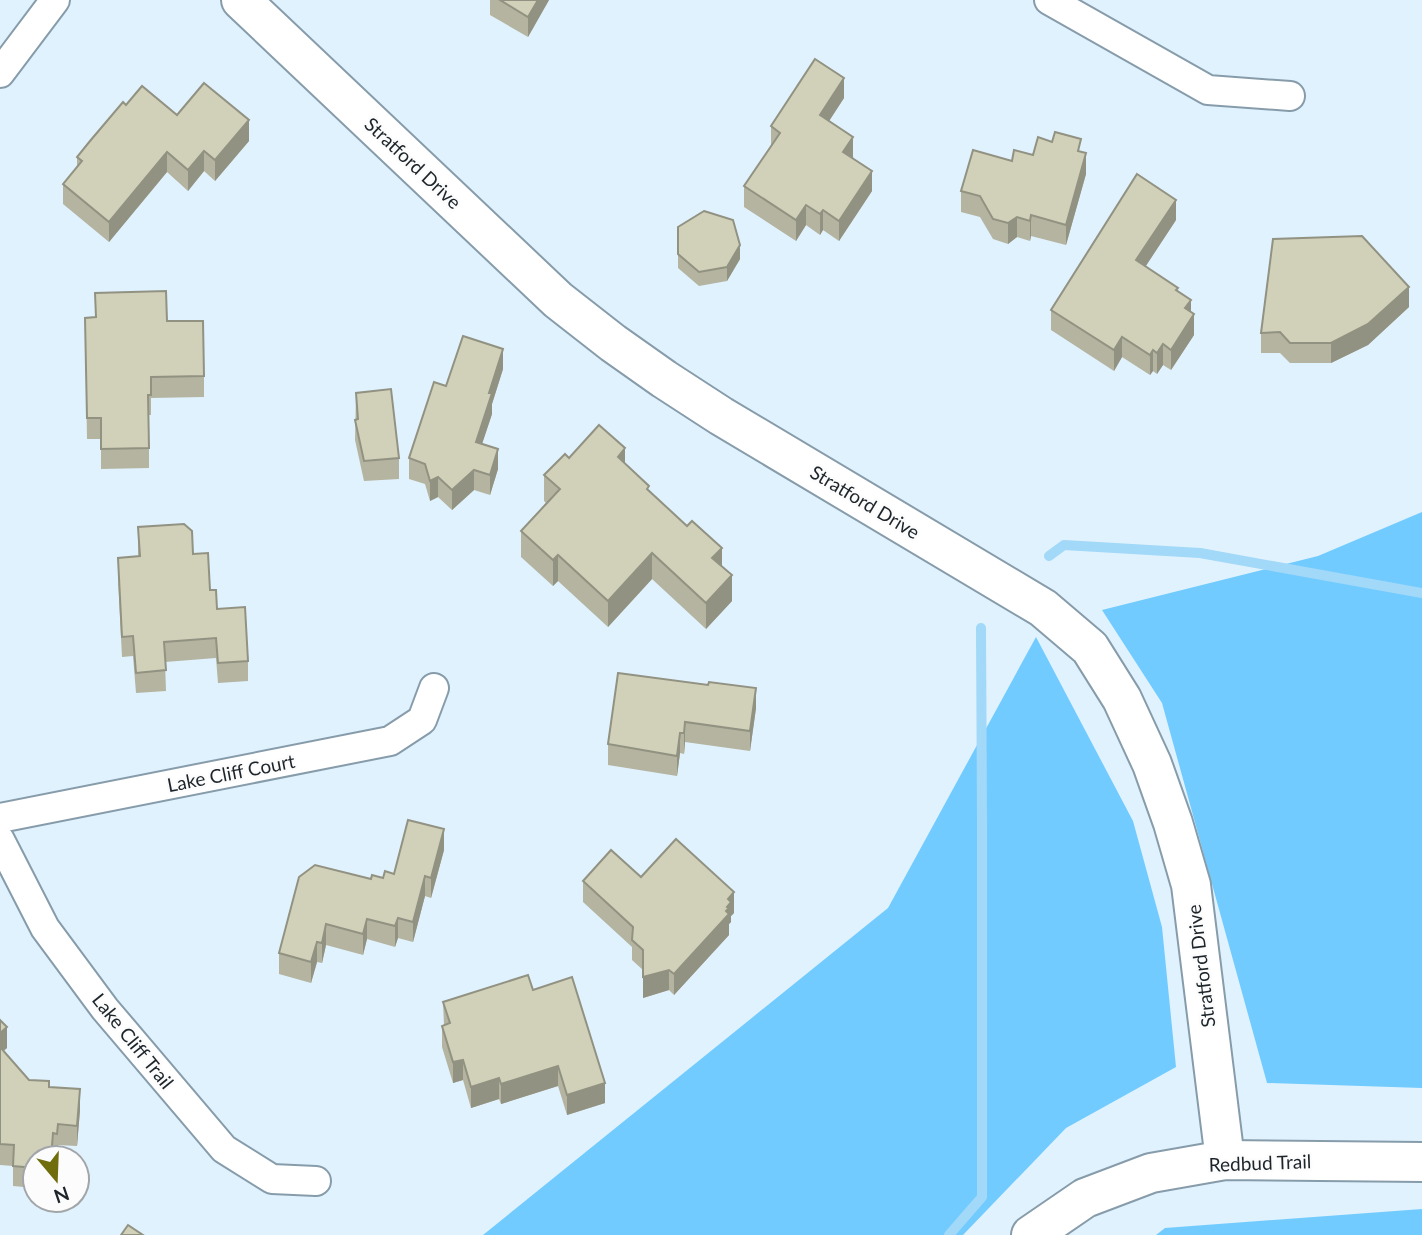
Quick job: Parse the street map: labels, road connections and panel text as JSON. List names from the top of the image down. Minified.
{"streets":{"street":["Stratford Drive","Lake Cliff Court","Lake Cliff Trail","Redbud Trail"]},"crossings":[["Stratford Drive","Redbud Trail"]],"north":"bottom"}
